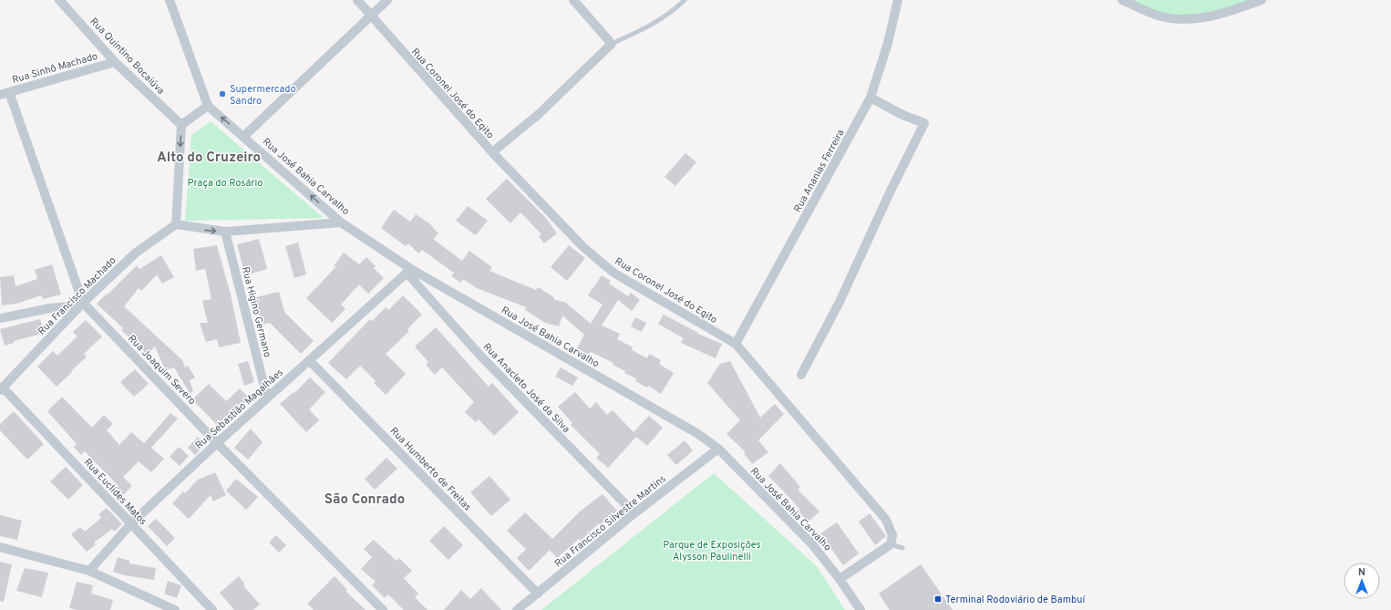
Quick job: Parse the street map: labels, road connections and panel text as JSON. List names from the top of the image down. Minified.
{"streets":{"street":["Rua Quintino Bocaiúva","Rua Sinhô Machado","Rua Coronel José do Egito","Rua Ananias Ferreira","Rua José Bahia Carvalho","Rua Francisco Machado","Rua Higino Germano","Rua Joaquim Severo","Rua Anacleto José da Silva","Rua Sebastião Magalhâes","Rua Humberto de Freitas","Rua Euclides Matos","Rua Francisco Silvestre Martins"]},"crossings":[["Rua Quintino Bocaiúva","Rua Sinhô Machado"],["Rua Sinhô Machado","Rua Joaquim Severo"],["Rua Coronel José do Egito","Rua Ananias Ferreira"],["Rua José Bahia Carvalho","Rua Anacleto José da Silva"],["Rua José Bahia Carvalho","Rua Sebastião Magalhâes"],["Rua José Bahia Carvalho","Rua Francisco Silvestre Martins"],["Rua Francisco Machado","Rua Joaquim Severo"],["Rua Francisco Machado","Rua Euclides Matos"],["Rua Higino Germano","Rua Sebastião Magalhâes"],["Rua Joaquim Severo","Rua Sebastião Magalhâes"],["Rua Anacleto José da Silva","Rua Sebastião Magalhâes"],["Rua Anacleto José da Silva","Rua Francisco Silvestre Martins"],["Rua Sebastião Magalhâes","Rua Humberto de Freitas"],["Rua Sebastião Magalhâes","Rua Euclides Matos"],["Rua Humberto de Freitas","Rua Francisco Silvestre Martins"]],"districts":["Alto do Cruzeiro","São Conrado"],"parks":["Praça do Rosário","Parque de Exposições Alysson Paulinelli"],"places":{"other":["Supermercado Sandro"],"transit":["Terminal Rodoviário de Bambuí"]},"north":"top"}
